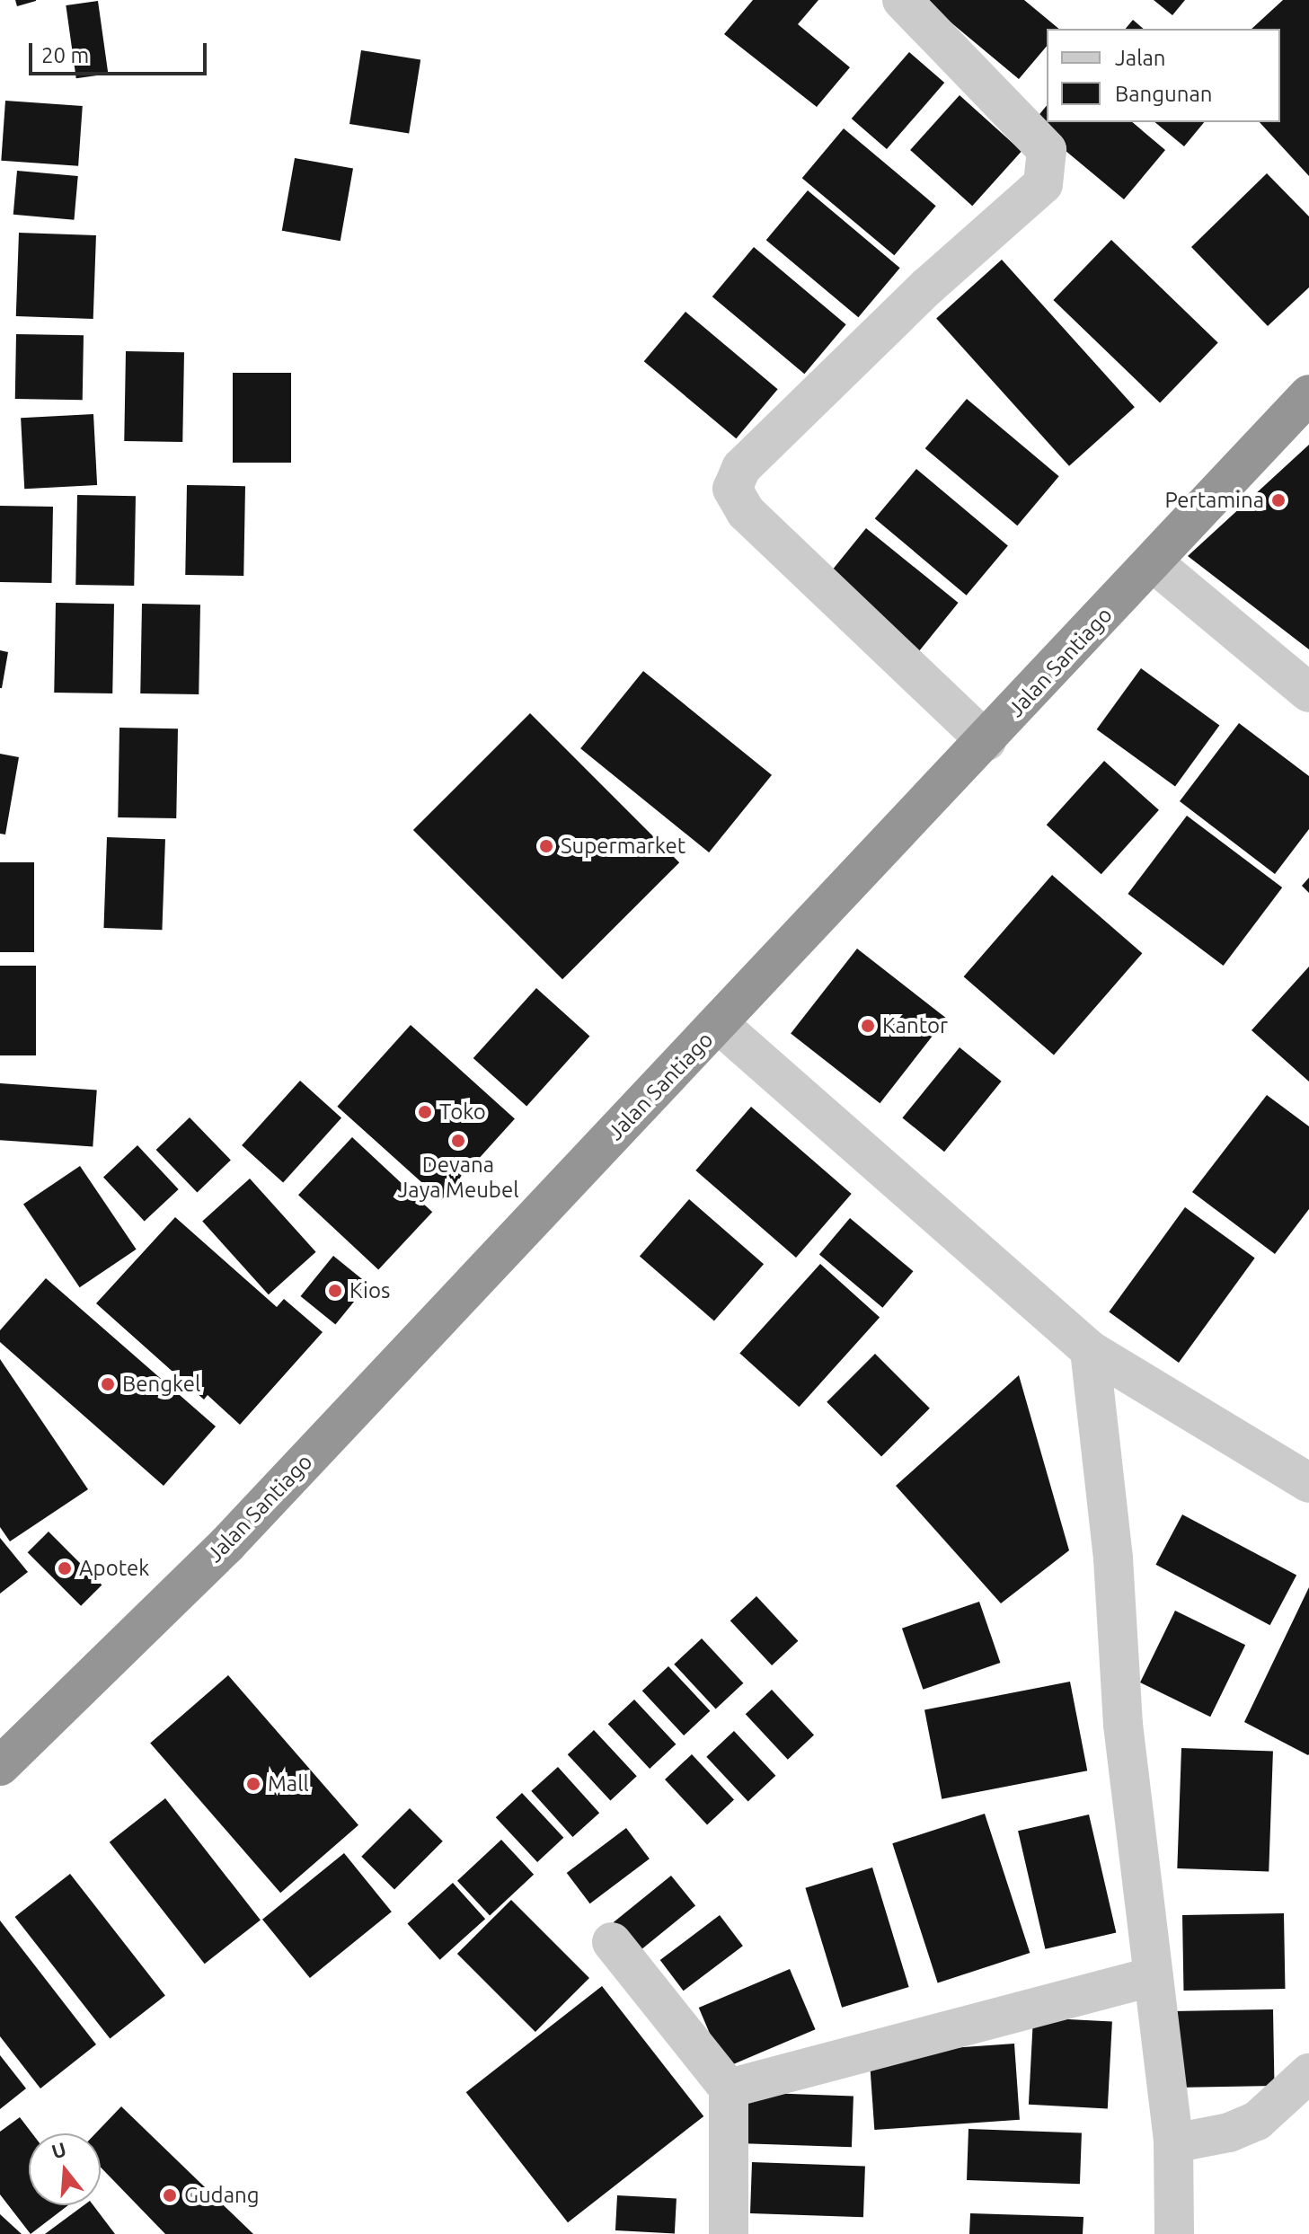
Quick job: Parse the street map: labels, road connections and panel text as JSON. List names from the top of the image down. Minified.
{"streets":{"highway":["Jalan Santiago"]},"places":["Pertamina","Supermarket","Kantor","Toko","Devana Jaya Meubel","Kios","Bengkel","Apotek","Mall","Gudang"],"legend":["Jalan","Bangunan"],"scale_bar":"20 m","north":"top"}
